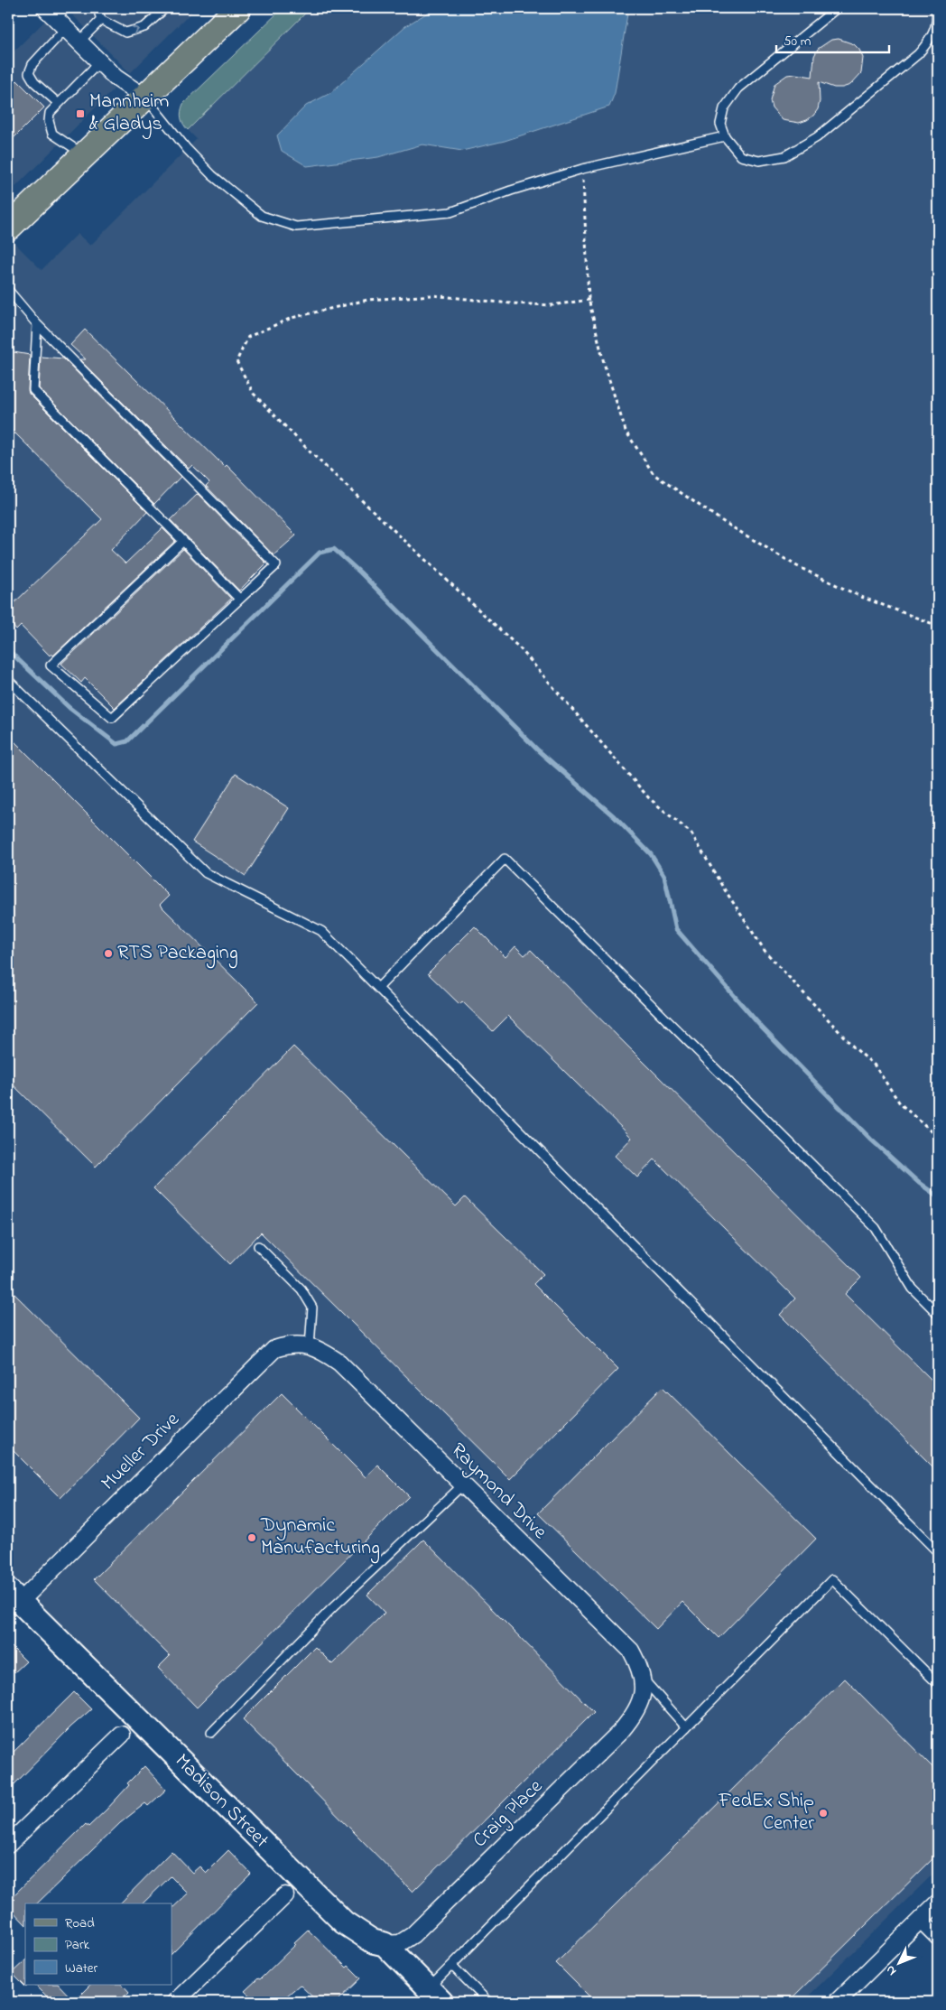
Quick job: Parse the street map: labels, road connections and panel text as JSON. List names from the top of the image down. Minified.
{"streets":{"street":["Mueller Drive","Raymond Drive","Madison Street","Craig Place"]},"crossings":[["Mueller Drive","Raymond Drive"],["Mueller Drive","Madison Street"],["Raymond Drive","Craig Place"],["Madison Street","Craig Place"]],"places":{"transit":["Mannheim & Gladys"],"other":["RTS Packaging","Dynamic Manufacturing","FedEx Ship Center"]},"legend":["Road","Park","Water"],"scale_bar":"50 m","north":"bottom left"}
